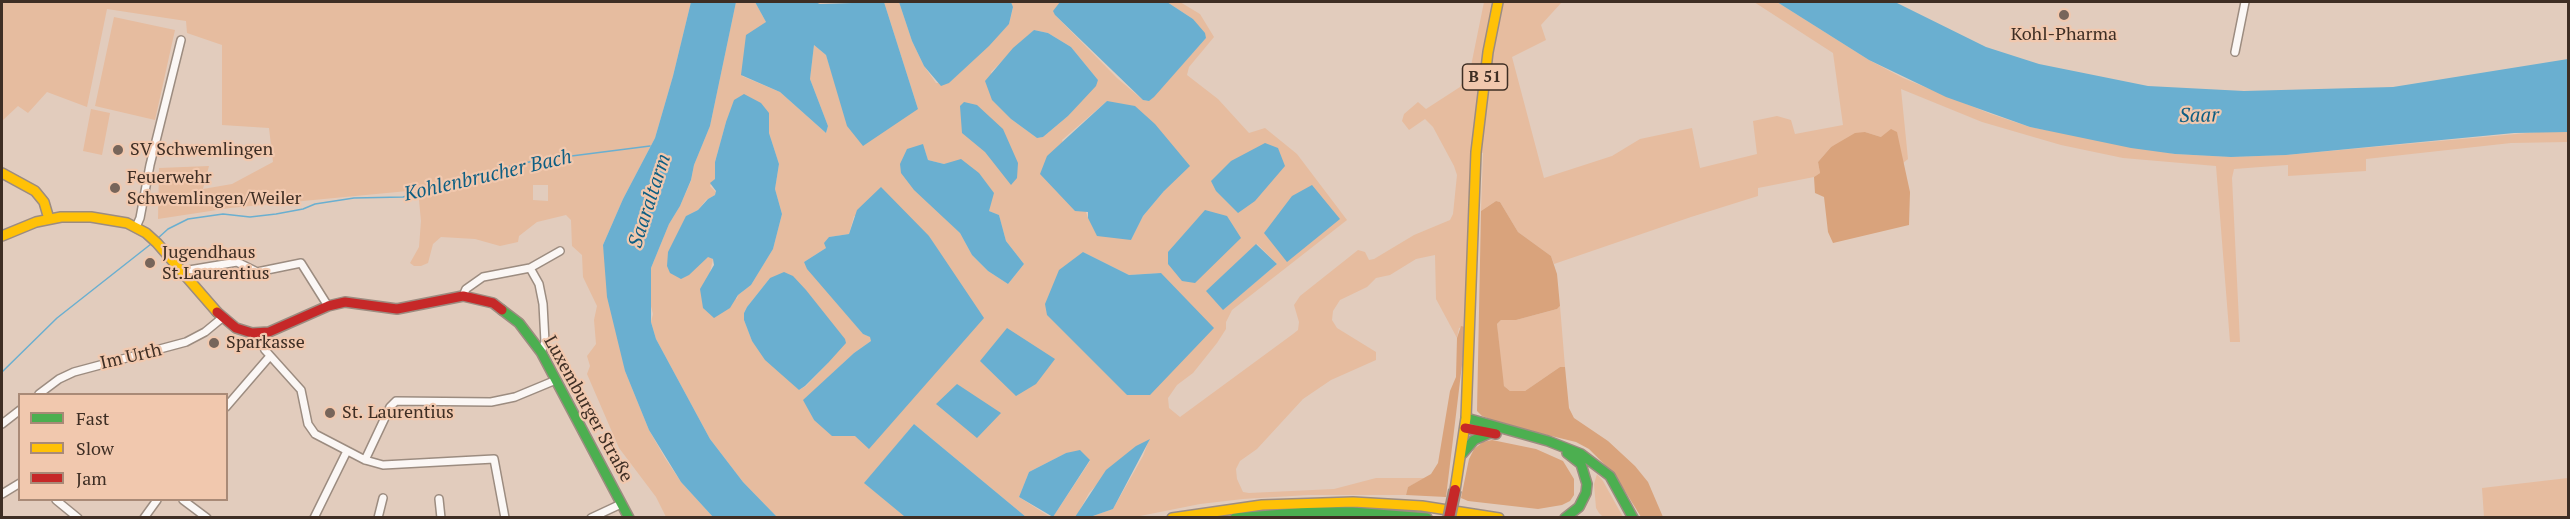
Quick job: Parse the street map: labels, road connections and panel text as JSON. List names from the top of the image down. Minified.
{"streets":{"main road":["B 51","Luxemburger Straße"],"street":["Im Urth"]},"water":["Saar","Kohlenbrucher Bach","Saaraltarm"],"places":["Kohl-Pharma","SV Schwemlingen","Feuerwehr Schwemlingen/Weiler","Jugendhaus St.Laurentius","Sparkasse","St. Laurentius"],"legend":["Fast","Slow","Jam"]}
